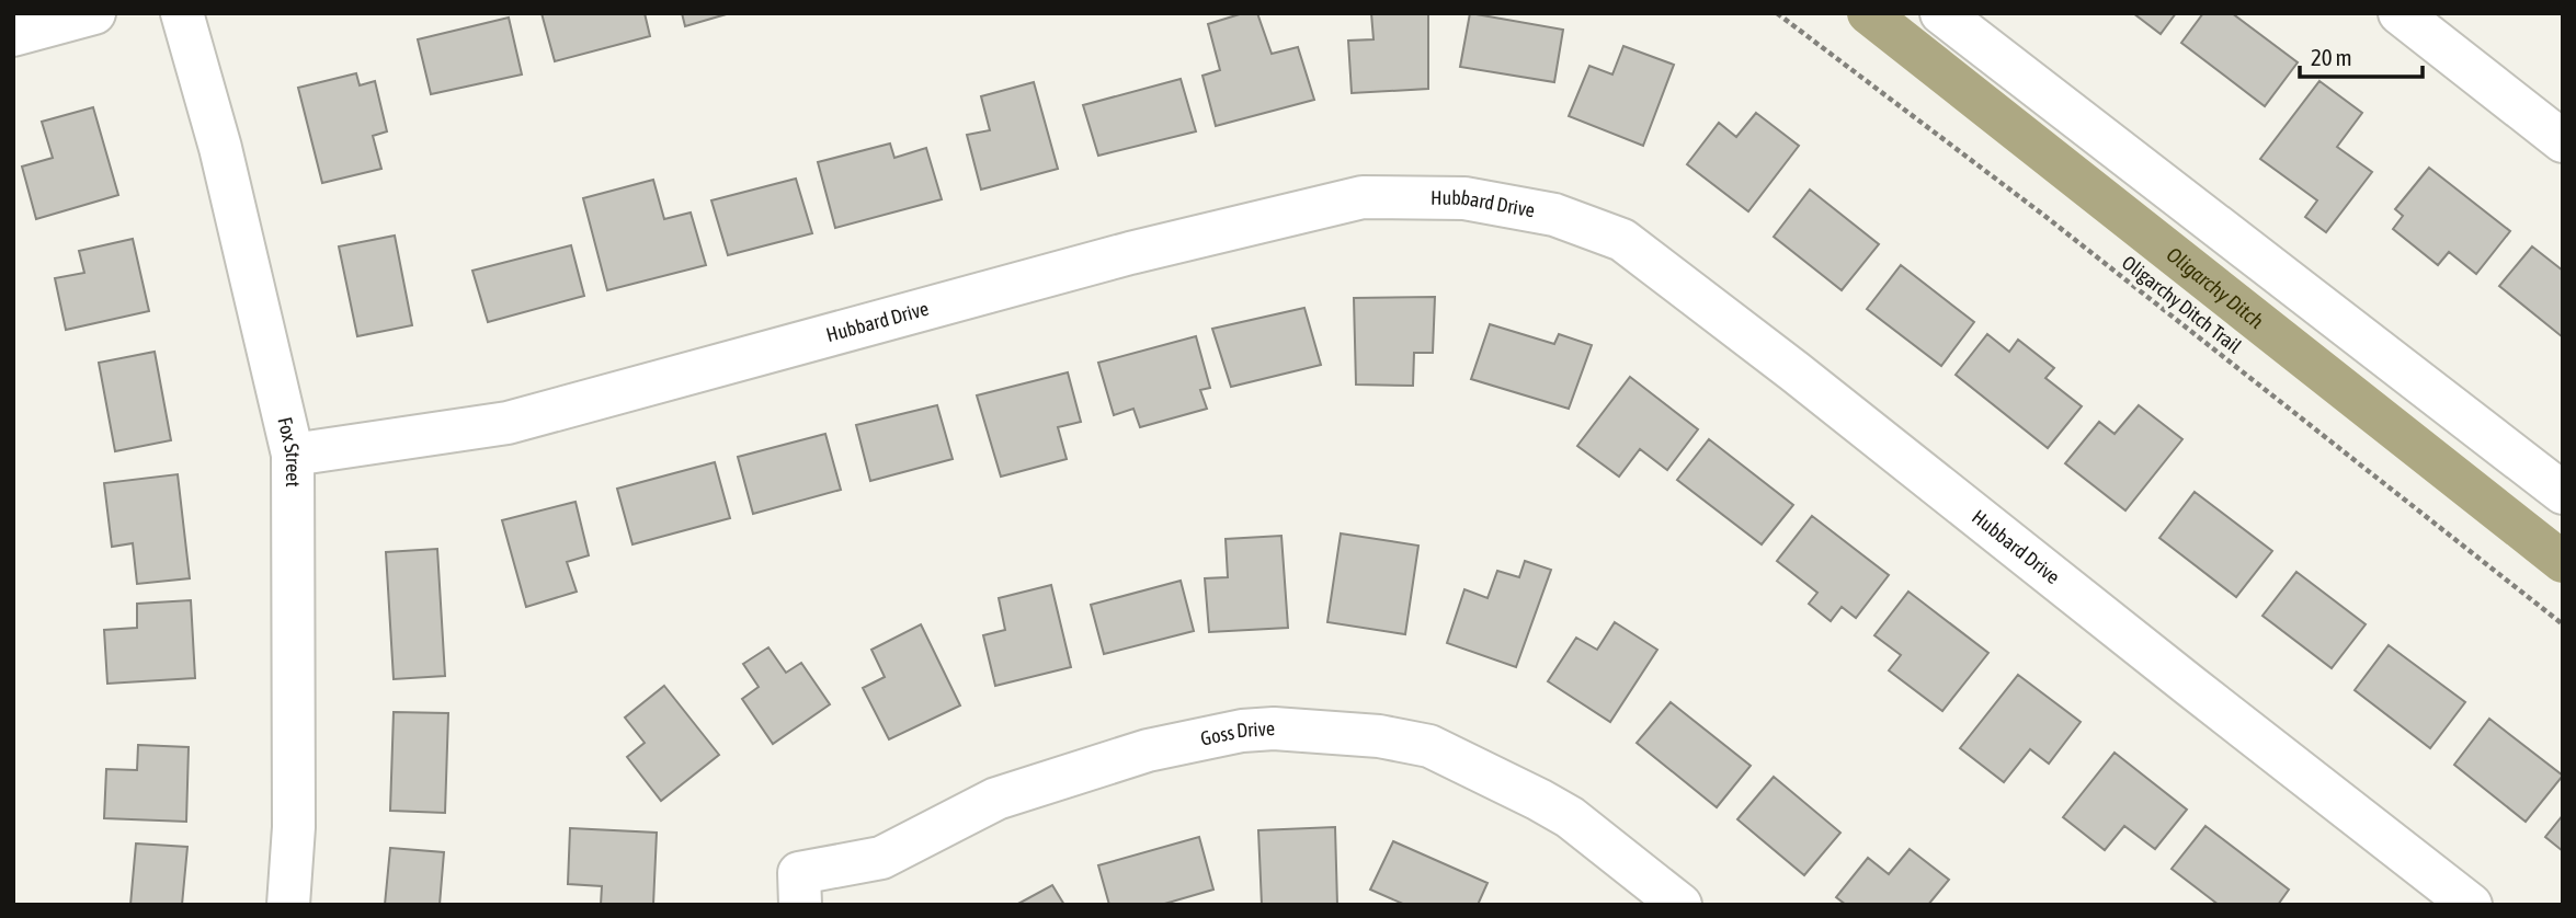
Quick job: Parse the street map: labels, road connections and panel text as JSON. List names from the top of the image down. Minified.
{"streets":{"street":["Hubbard Drive","Fox Street","Goss Drive"],"path":["Oligarchy Ditch Trail"]},"crossings":[["Hubbard Drive","Fox Street"]],"water":["Oligarchy Ditch"],"scale_bar":"20 m"}
